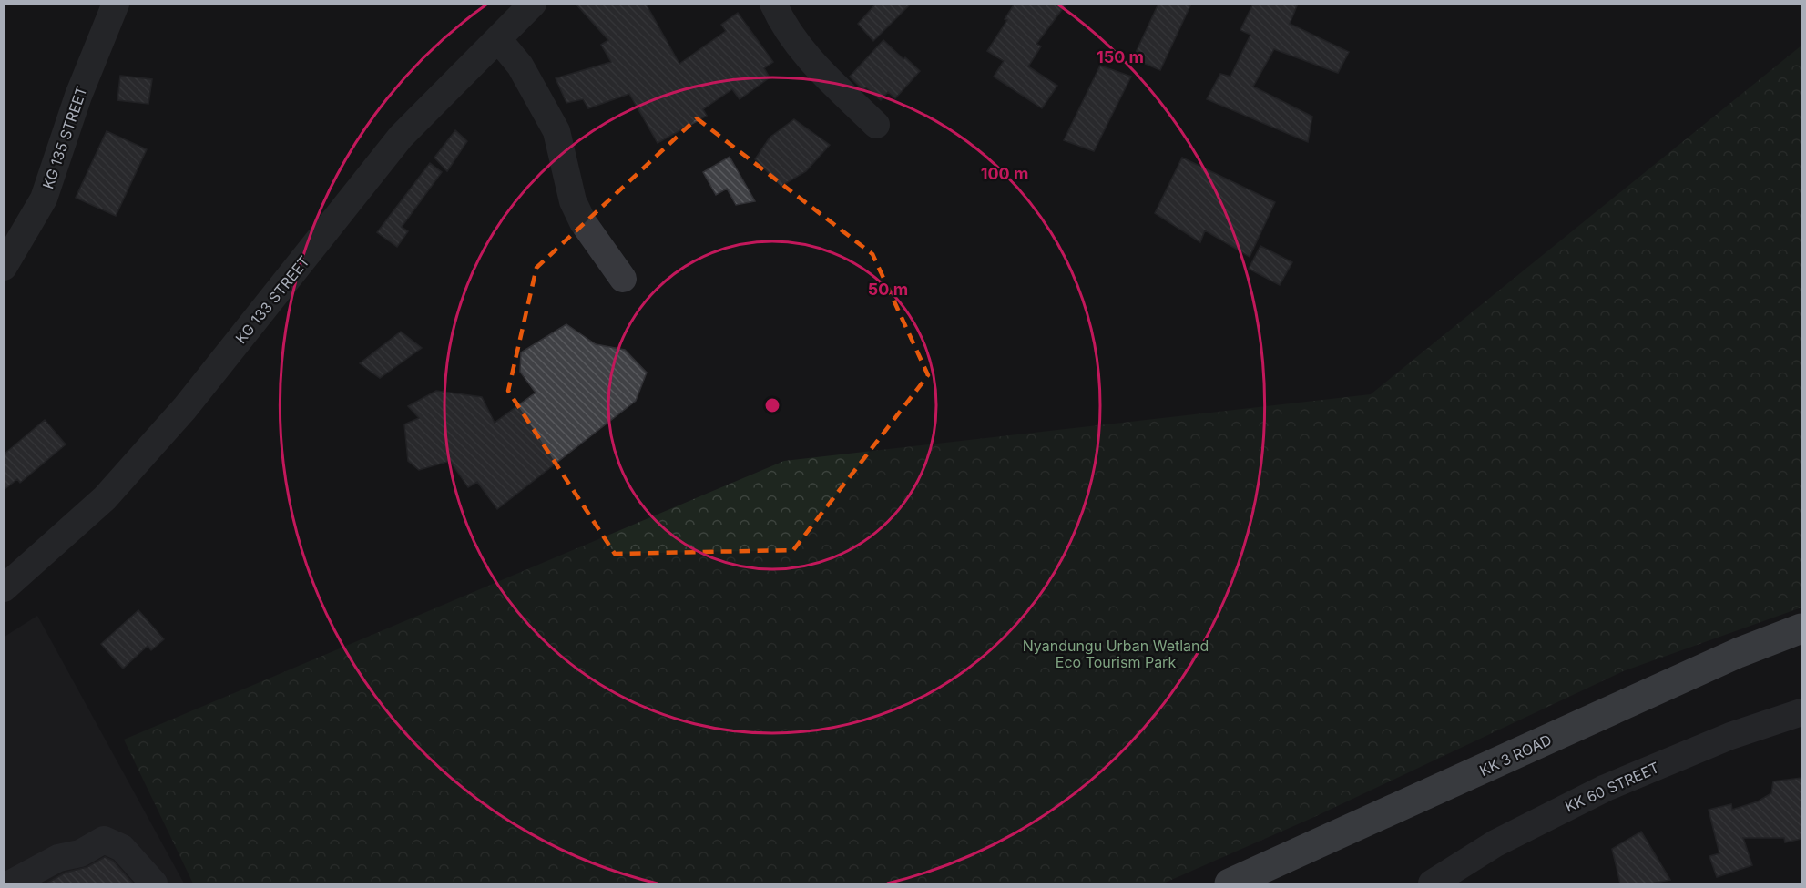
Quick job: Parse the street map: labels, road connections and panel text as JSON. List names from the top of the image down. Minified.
{"streets":{"highway":["KK 3 ROAD"],"street":["KG 135 STREET","KG 133 STREET","KK 60 STREET"]},"parks":["Nyandungu Urban Wetland Eco Tourism Park"],"rings":["150 m","100 m","50 m"]}
